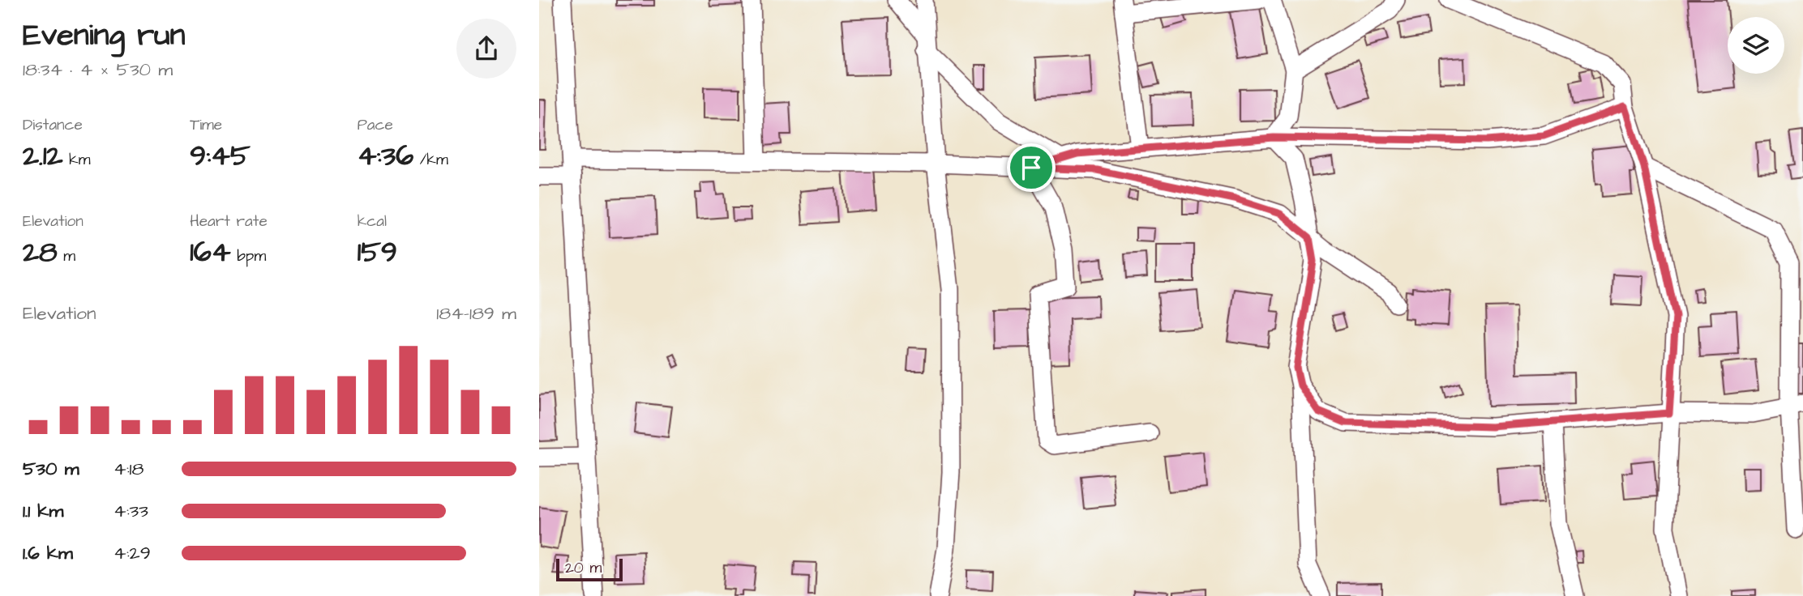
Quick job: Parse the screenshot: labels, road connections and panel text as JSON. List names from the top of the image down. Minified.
{"scale_bar":"20 m","page":{"heading":["Evening run","18:34 · 4 × 530 m"],"stats":[["Distance","2.12 km"],["Time","9:45"],["Pace","4:36 /km"],["Elevation","28 m"],["Heart rate","164 bpm"],["kcal","159"]],"chart":["Elevation","184–189 m"],"list":[{"name":"530 m","note":"4:18"},{"name":"1.1 km","note":"4:33"},{"name":"1.6 km","note":"4:29"}],"scale":"20 m"}}
